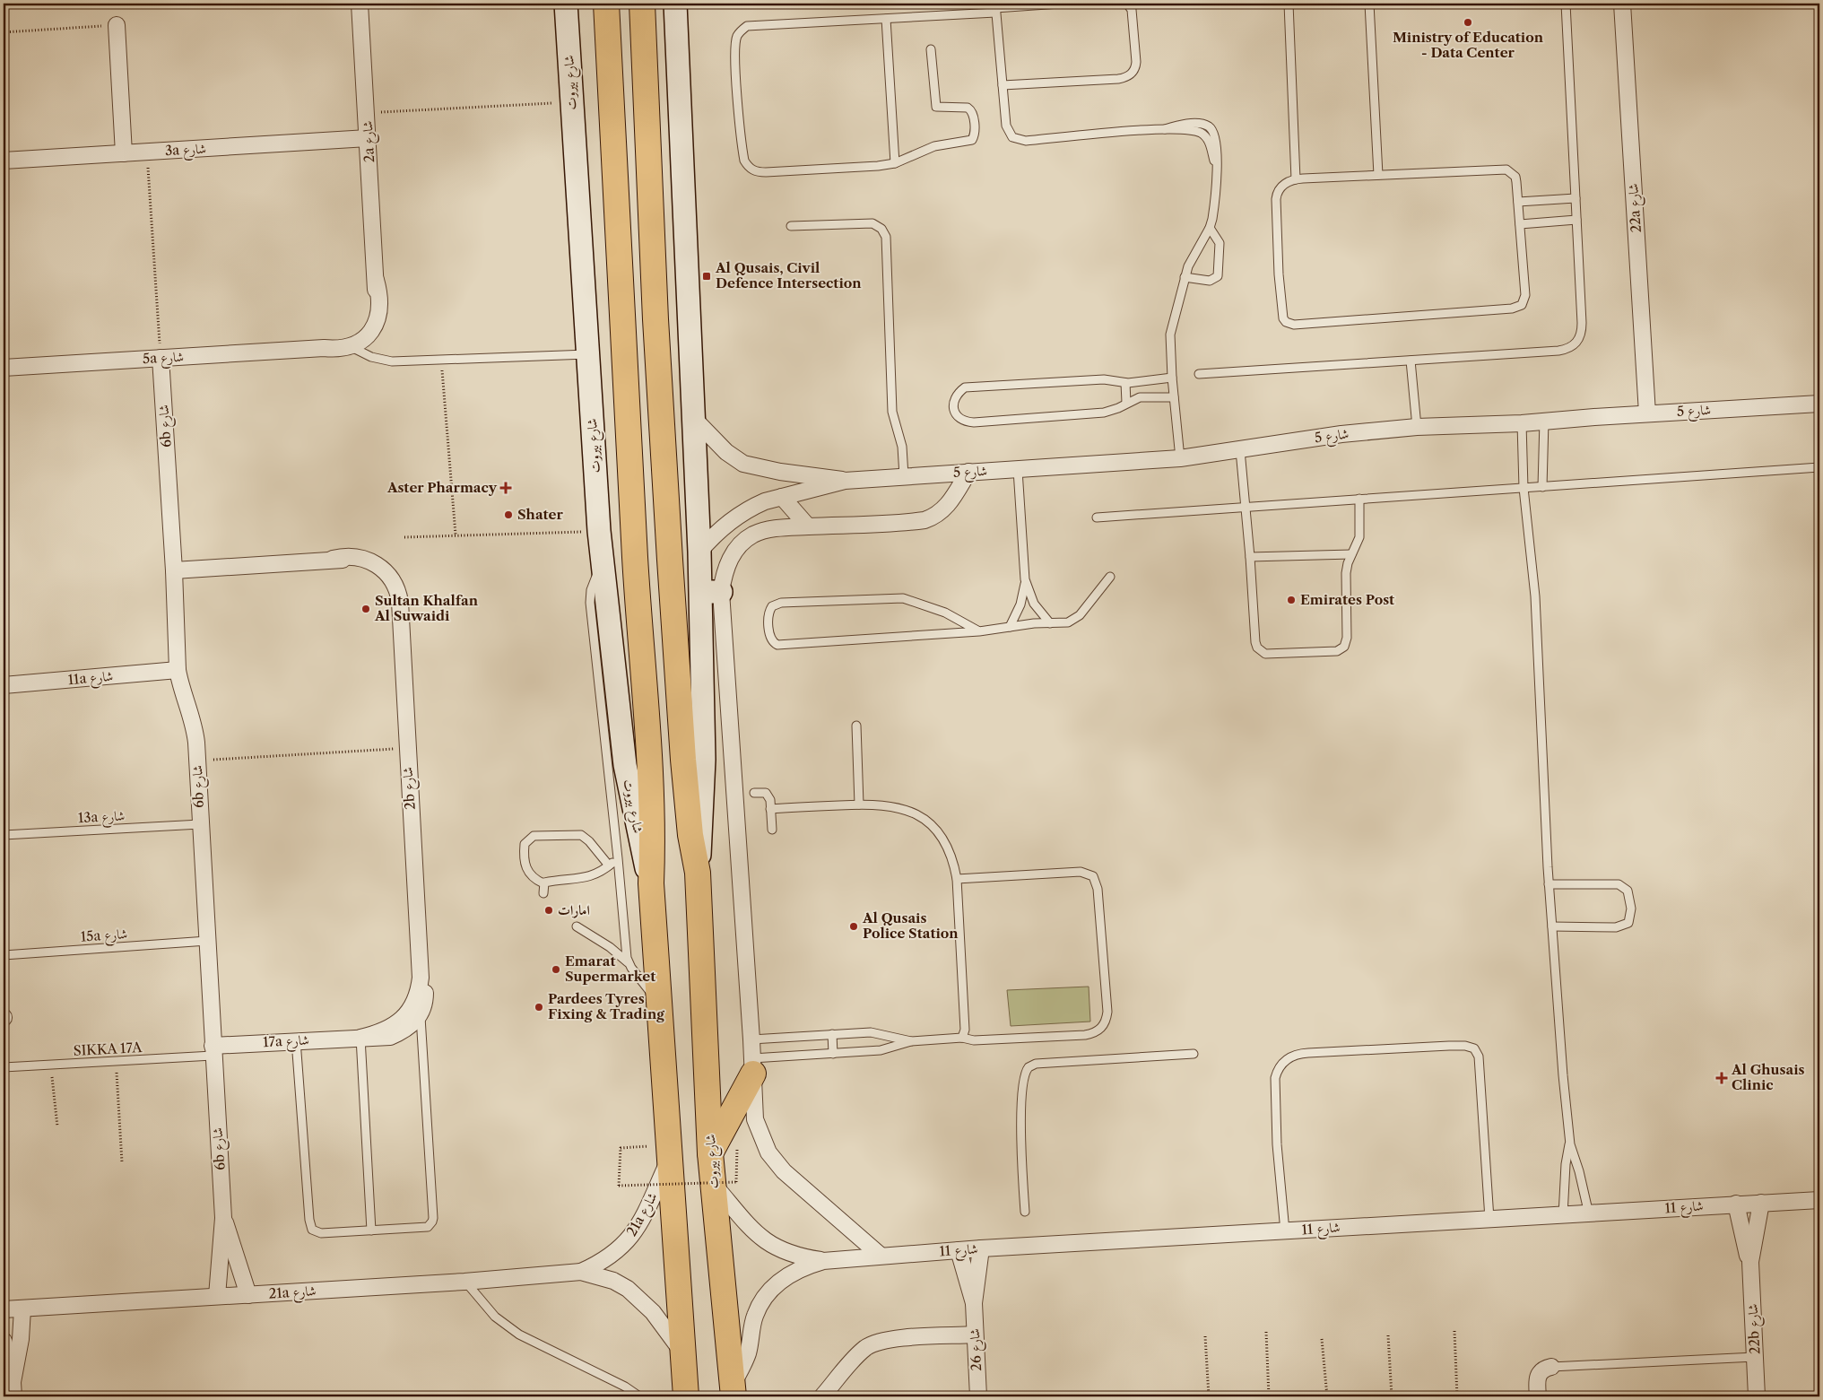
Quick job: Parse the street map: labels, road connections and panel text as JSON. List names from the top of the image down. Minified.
{"streets":{"main road":["شارع بيروت"],"street":["2a شارع","3a شارع","22a شارع","5a شارع","شارع 5","6b شارع","11a شارع","2b شارع","17a شارع","شارع 11","21a شارع","22b شارع","شارع 26"],"lane":["13a شارع","15a شارع","SIKKA 17A"]},"crossings":[["شارع بيروت","شارع 5"],["شارع بيروت","شارع 11"],["شارع بيروت","21a شارع"],["2a شارع","3a شارع"],["2a شارع","5a شارع"],["22a شارع","شارع 5"],["5a شارع","6b شارع"],["6b شارع","11a شارع"],["6b شارع","2b شارع"],["6b شارع","13a شارع"],["6b شارع","15a شارع"],["6b شارع","17a شارع"],["6b شارع","SIKKA 17A"],["6b شارع","21a شارع"],["2b شارع","17a شارع"],["17a شارع","SIKKA 17A"],["شارع 11","22b شارع"],["شارع 11","شارع 26"]],"places":{"other":["Ministry of Education - Data Center","Shater","Emirates Post","Sultan Khalfan Al Suwaidi","امارات","Al Qusais Police Station","Emarat Supermarket","Pardees Tyres Fixing & Trading"],"transit":["Al Qusais, Civil Defence Intersection"],"health":["Aster Pharmacy","Al Ghusais Clinic"]}}
